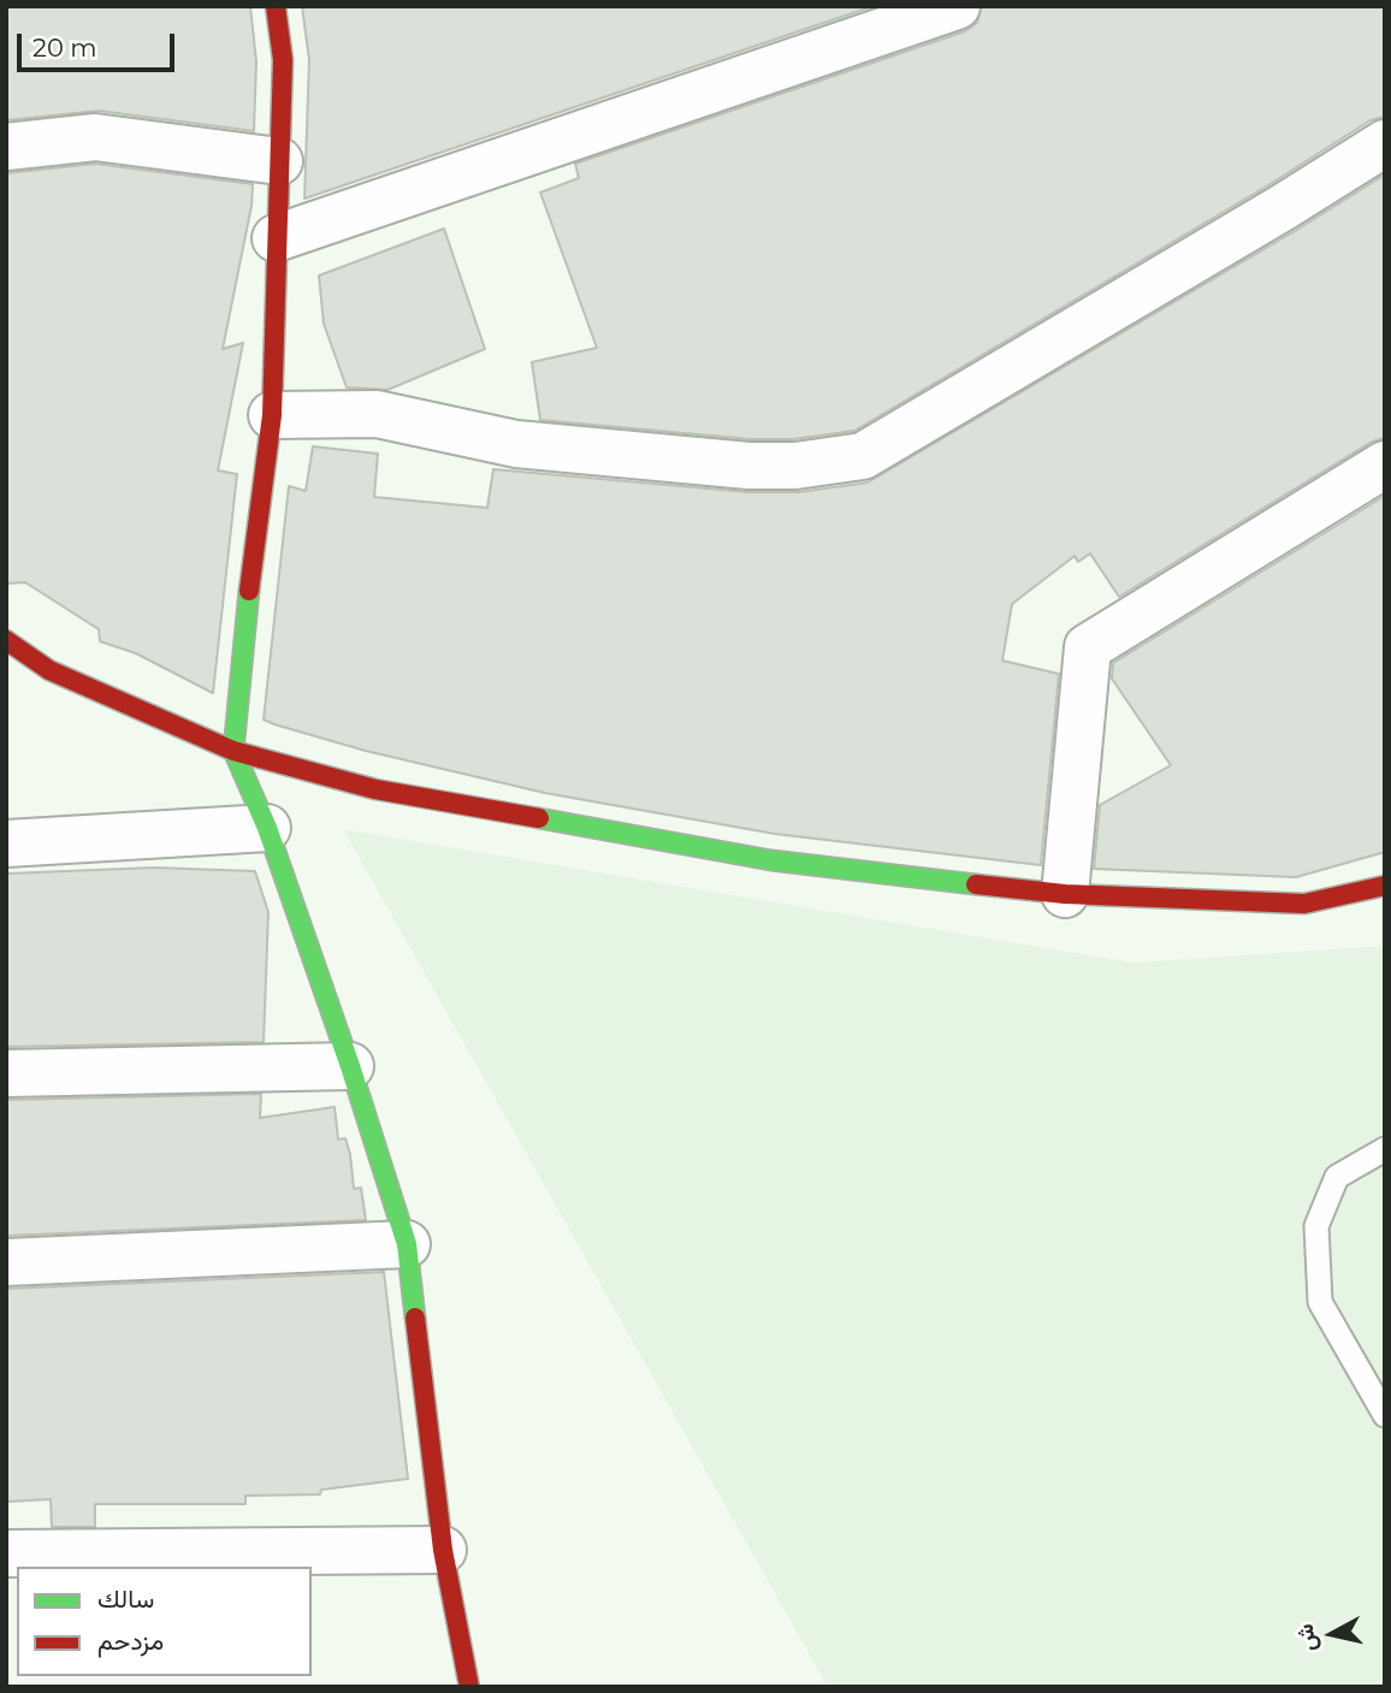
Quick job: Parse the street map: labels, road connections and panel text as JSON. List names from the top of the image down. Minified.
{"legend":["سالك","مزدحم"],"scale_bar":"20 m","north":"left"}
